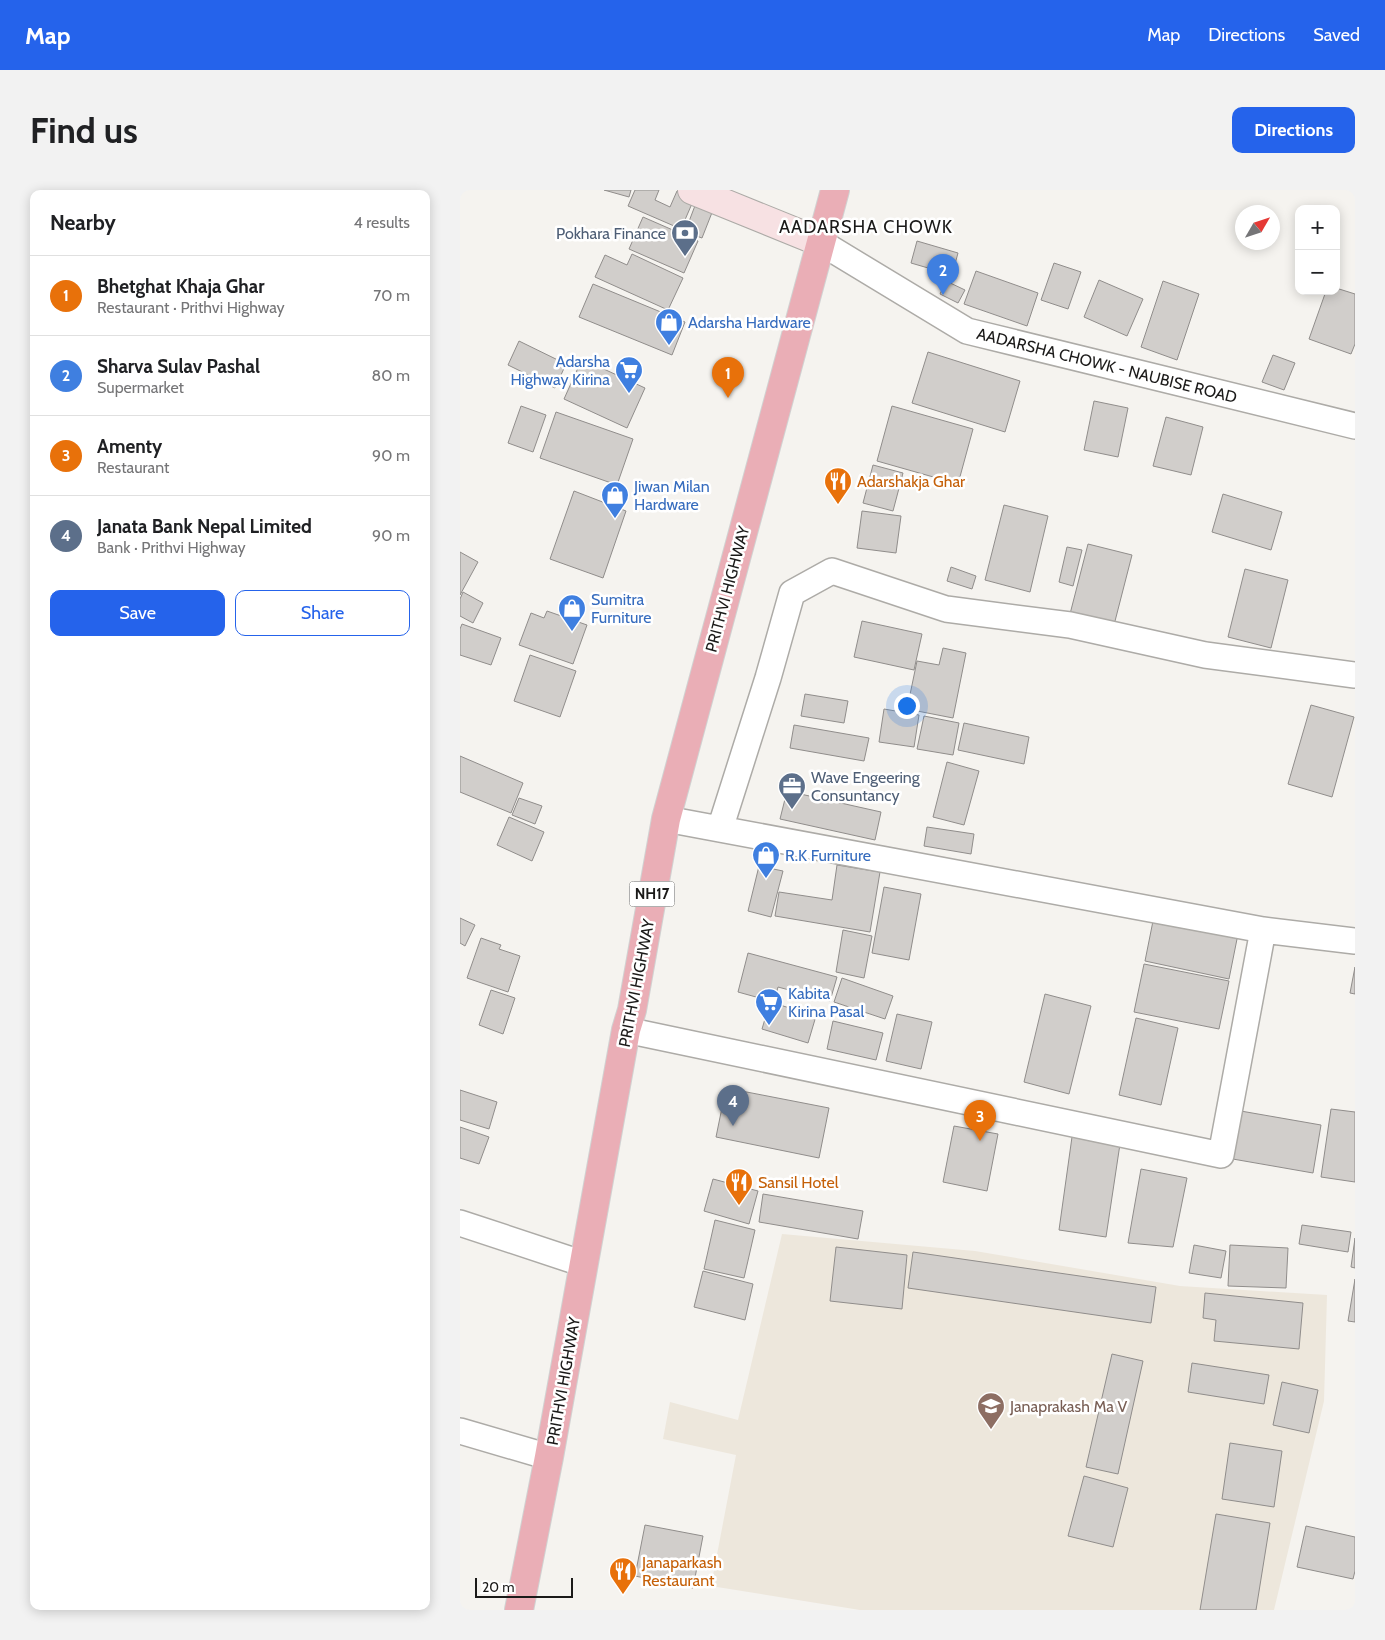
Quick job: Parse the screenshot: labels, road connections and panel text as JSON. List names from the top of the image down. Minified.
{"streets":{"highway":["PRITHVI HIGHWAY","NH17"],"street":["AADARSHA CHOWK - NAUBISE ROAD"]},"crossings":[["AADARSHA CHOWK - NAUBISE ROAD","PRITHVI HIGHWAY"]],"districts":["AADARSHA CHOWK"],"places":{"bank":["Pokhara Finance"],"shop":["Adarsha Hardware","Jiwan Milan Hardware","Sumitra Furniture","R.K Furniture"],"supermarket":["Adarsha Highway Kirina","Kabita Kirina Pasal"],"restaurant":["Adarshakja Ghar","Sansil Hotel","Janaparkash Restaurant"],"office":["Wave Engeering Consuntancy"],"school or university":["Janaprakash Ma V"]},"scale_bar":"20 m","north":"top right","page":{"header":"Map","nav":["Map","Directions","Saved"],"buttons":["Directions",["Save","Share"]],"title":"Find us","heading":["Nearby","4 results"],"map_buttons":["+","−"],"pins":["2","1","4","3"],"list":[{"mark":"1","name":"Bhetghat Khaja Ghar","note":"Restaurant · Prithvi Highway","value":"70 m"},{"mark":"2","name":"Sharva Sulav Pashal","note":"Supermarket","value":"80 m"},{"mark":"3","name":"Amenty","note":"Restaurant","value":"90 m"},{"mark":"4","name":"Janata Bank Nepal Limited","note":"Bank · Prithvi Highway","value":"90 m"}],"scale":"20 m"}}
